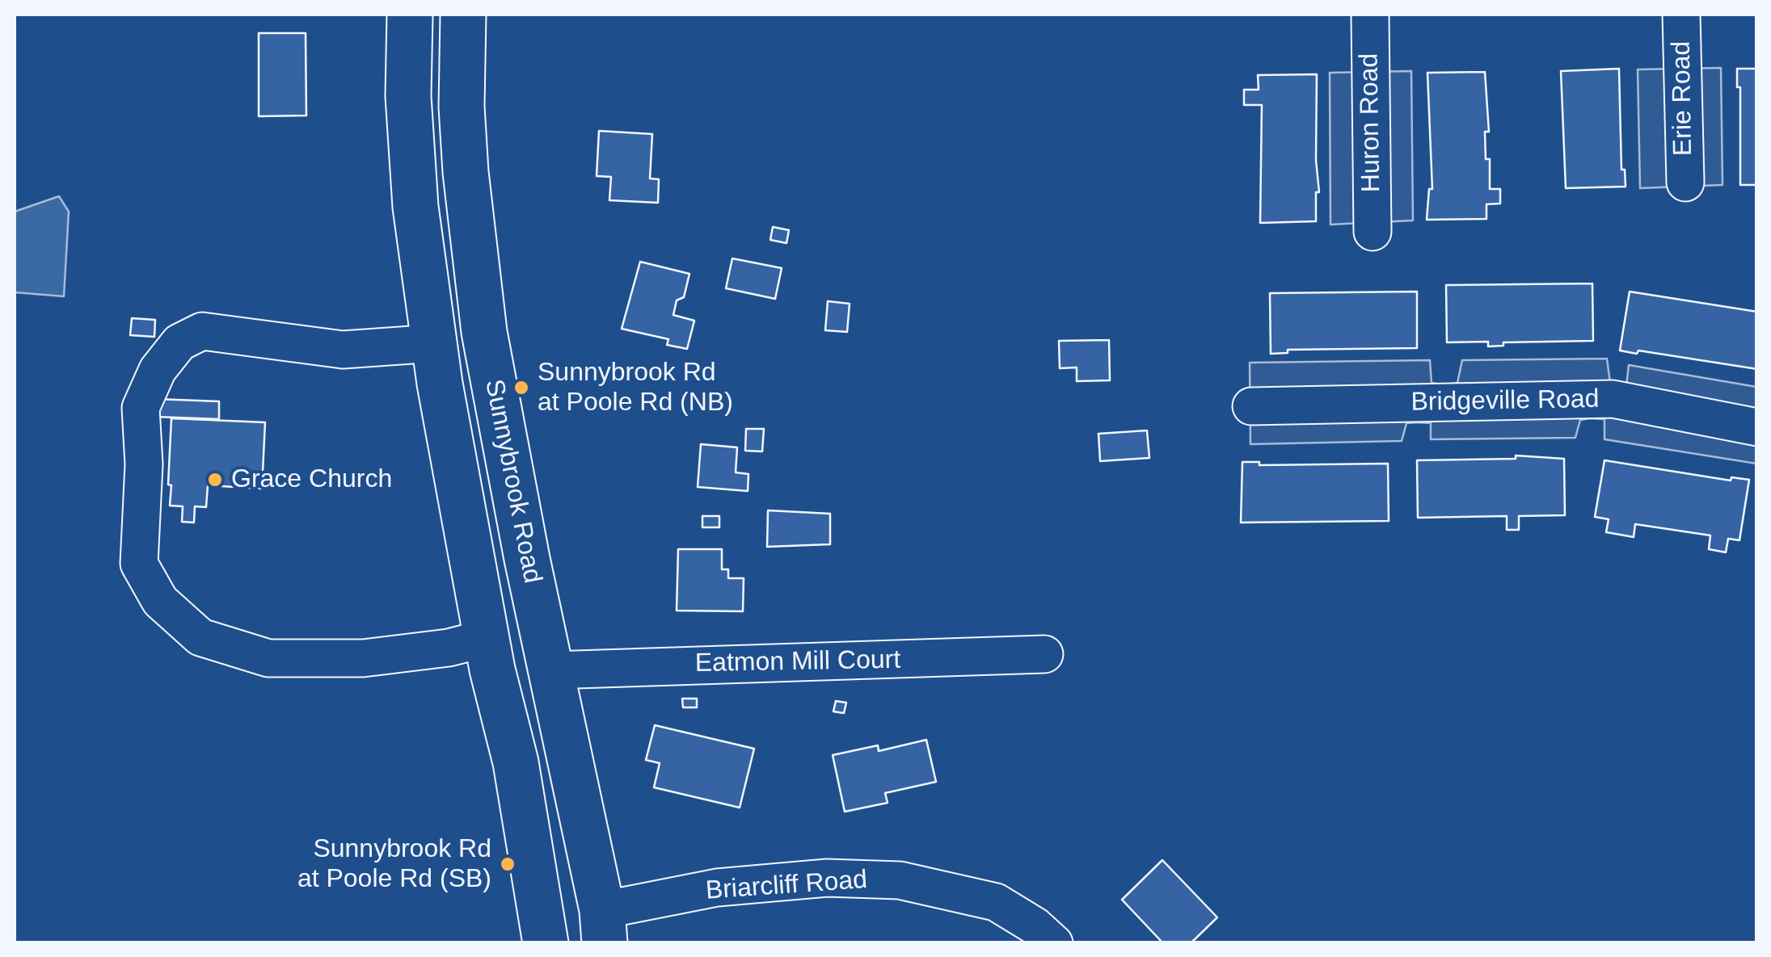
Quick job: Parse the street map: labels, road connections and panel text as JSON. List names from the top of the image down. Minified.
{"streets":{"main road":["Sunnybrook Road"],"street":["Erie Road","Huron Road","Bridgeville Road","Eatmon Mill Court","Briarcliff Road"]},"crossings":[["Sunnybrook Road","Eatmon Mill Court"],["Sunnybrook Road","Briarcliff Road"]],"places":["Sunnybrook Rd at Poole Rd (NB)","Grace Church","Sunnybrook Rd at Poole Rd (SB)"]}
